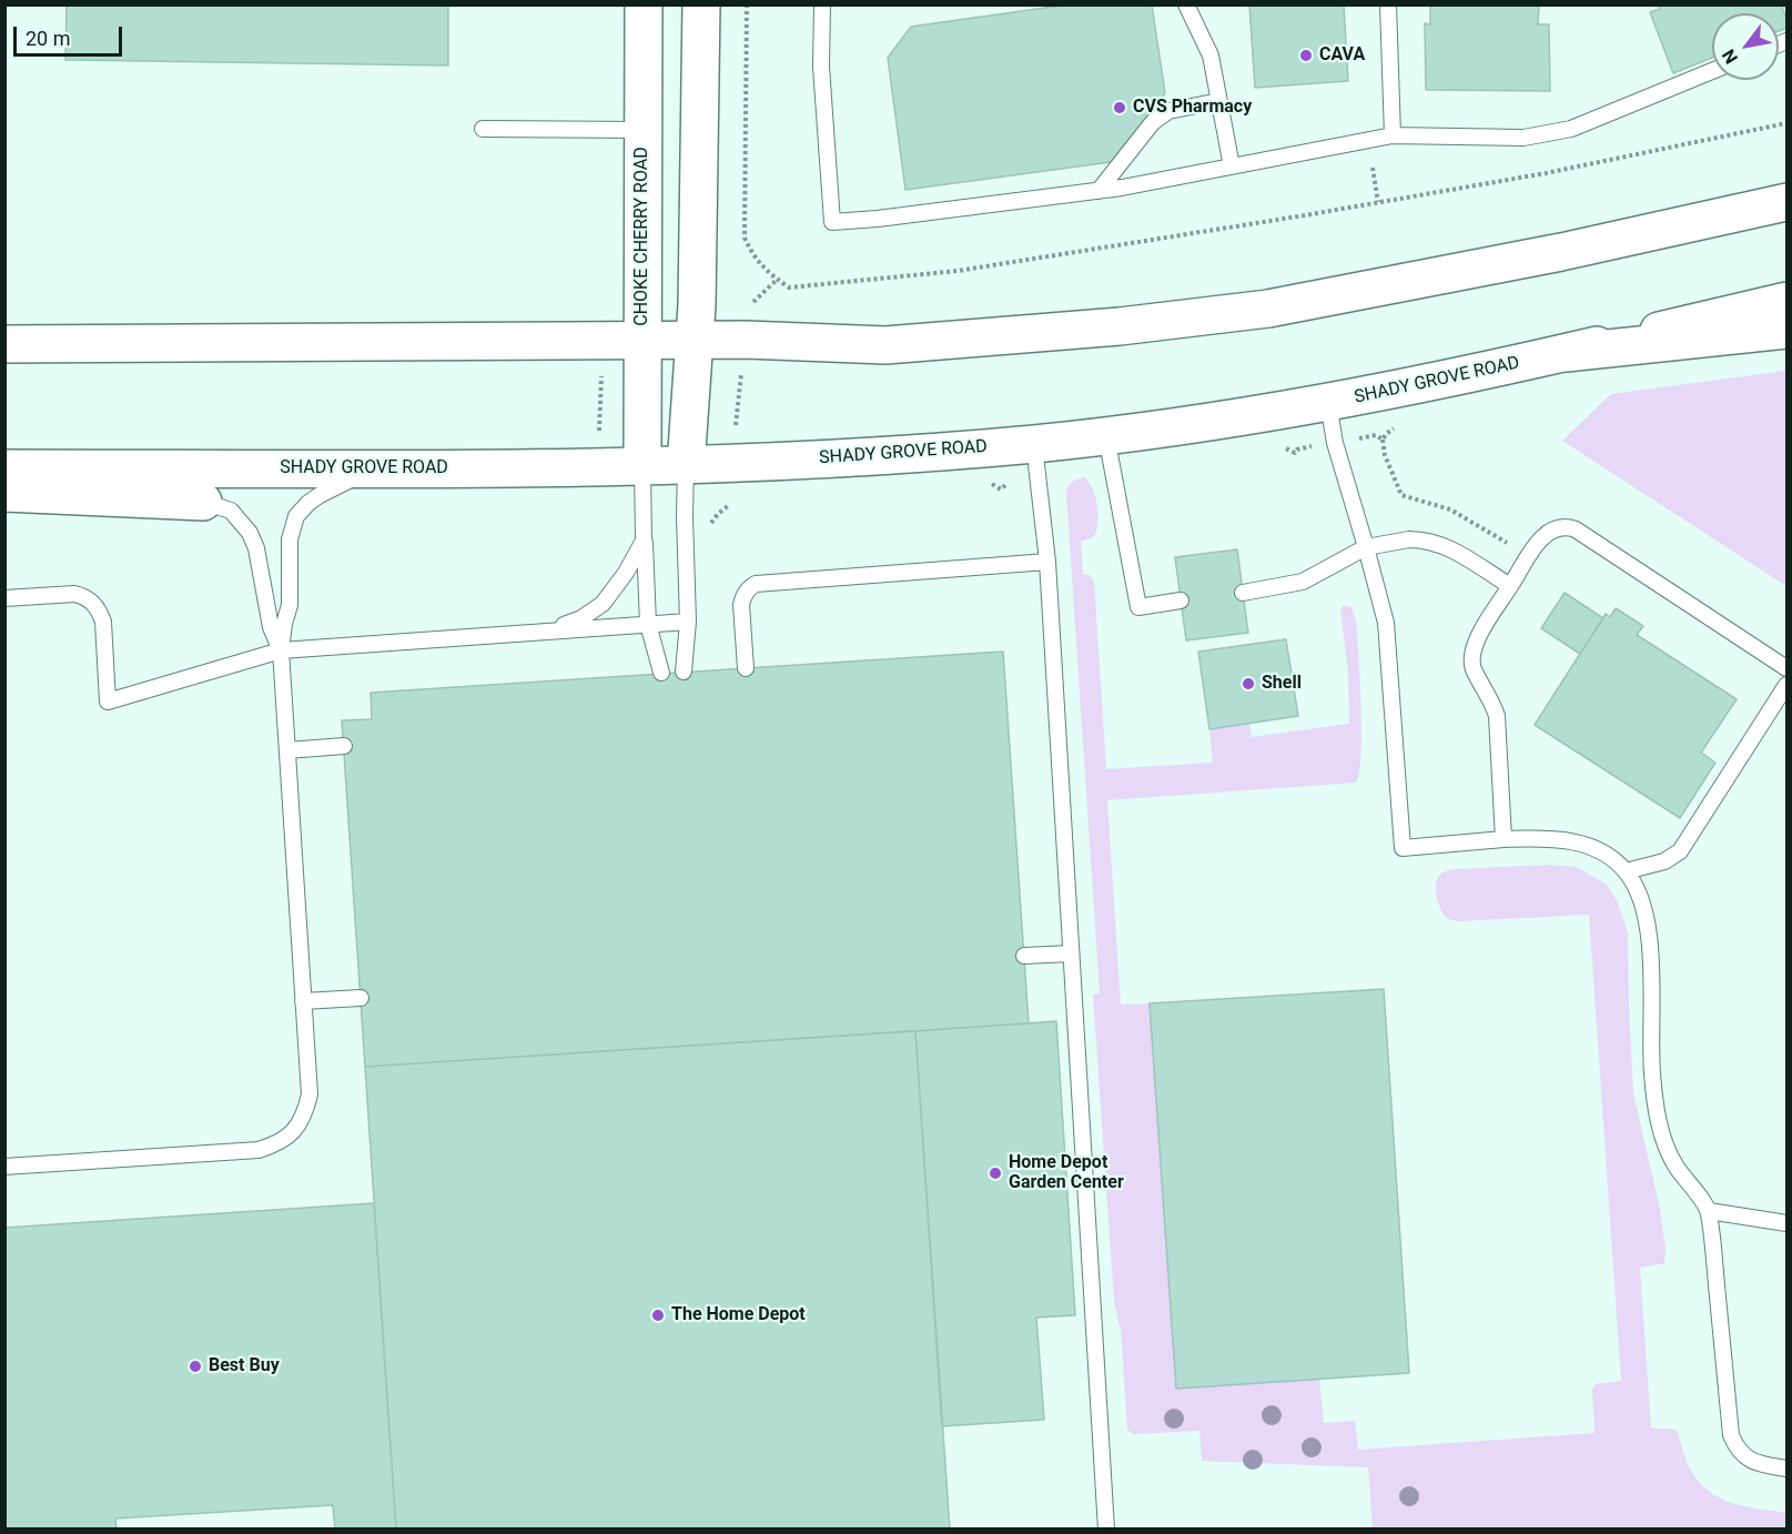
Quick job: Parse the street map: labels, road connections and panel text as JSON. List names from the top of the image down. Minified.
{"streets":{"main road":["CHOKE CHERRY ROAD","SHADY GROVE ROAD"]},"crossings":[["CHOKE CHERRY ROAD","SHADY GROVE ROAD"]],"places":["CAVA","CVS Pharmacy","Shell","Home Depot Garden Center","The Home Depot","Best Buy"],"scale_bar":"20 m","north":"bottom left"}
